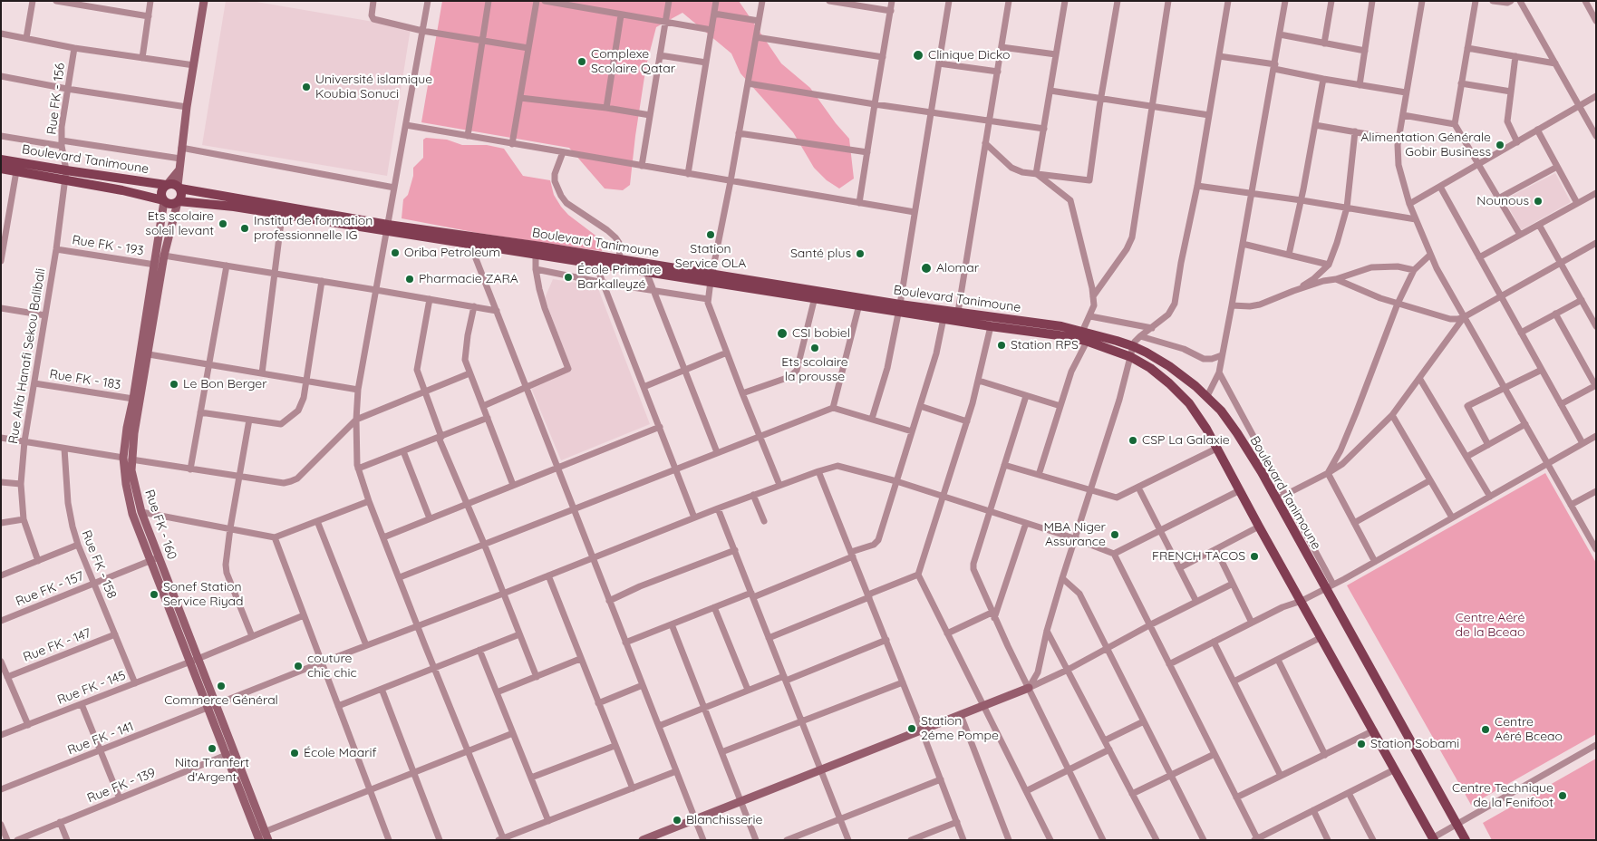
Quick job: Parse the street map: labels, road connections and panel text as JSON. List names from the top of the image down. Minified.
{"streets":{"main road":["Boulevard Tanimoune","Rue FK - 160"],"street":["Rue FK - 156","Rue FK - 193","Rue Alfa Hanafi Sekou Balibali","Rue FK - 183","Rue FK - 158","Rue FK - 157","Rue FK - 147","Rue FK - 145","Rue FK - 141","Rue FK - 139"]},"crossings":[["Rue FK - 156","Boulevard Tanimoune"],["Rue FK - 156","Rue Alfa Hanafi Sekou Balibali"],["Boulevard Tanimoune","Rue Alfa Hanafi Sekou Balibali"],["Boulevard Tanimoune","Rue FK - 160"],["Rue FK - 193","Rue Alfa Hanafi Sekou Balibali"],["Rue FK - 193","Rue FK - 160"],["Rue Alfa Hanafi Sekou Balibali","Rue FK - 183"],["Rue FK - 183","Rue FK - 160"],["Rue FK - 160","Rue FK - 157"],["Rue FK - 160","Rue FK - 145"],["Rue FK - 160","Rue FK - 141"],["Rue FK - 160","Rue FK - 139"],["Rue FK - 158","Rue FK - 157"],["Rue FK - 158","Rue FK - 147"],["Rue FK - 158","Rue FK - 145"]],"parks":["Centre Aéré de la Bceao"],"places":["Clinique Dicko","Complexe Scolaire Qatar","Université islamique Koubia Sonuci","Alimentation Générale Gobir Business","Nounous","Ets scolaire soleil levant","Institut de formation professionnelle IG","Station Service OLA","Oriba Petroleum","Santé plus","Alomar","École Primaire Barkalleyzé","Pharmacie ZARA","CSI bobiel","Station RPS","Ets scolaire la prousse","Le Bon Berger","CSP La Galaxie","MBA Niger Assurance","FRENCH TACOS","Sonef Station Service Riyad","couture chic chic","Commerce Général","Station 2éme Pompe","Centre Aéré Bceao","Station Sobami","Nita Tranfert d'Argent","École Maarif","Centre Technique de la Fenifoot","Blanchisserie"]}
